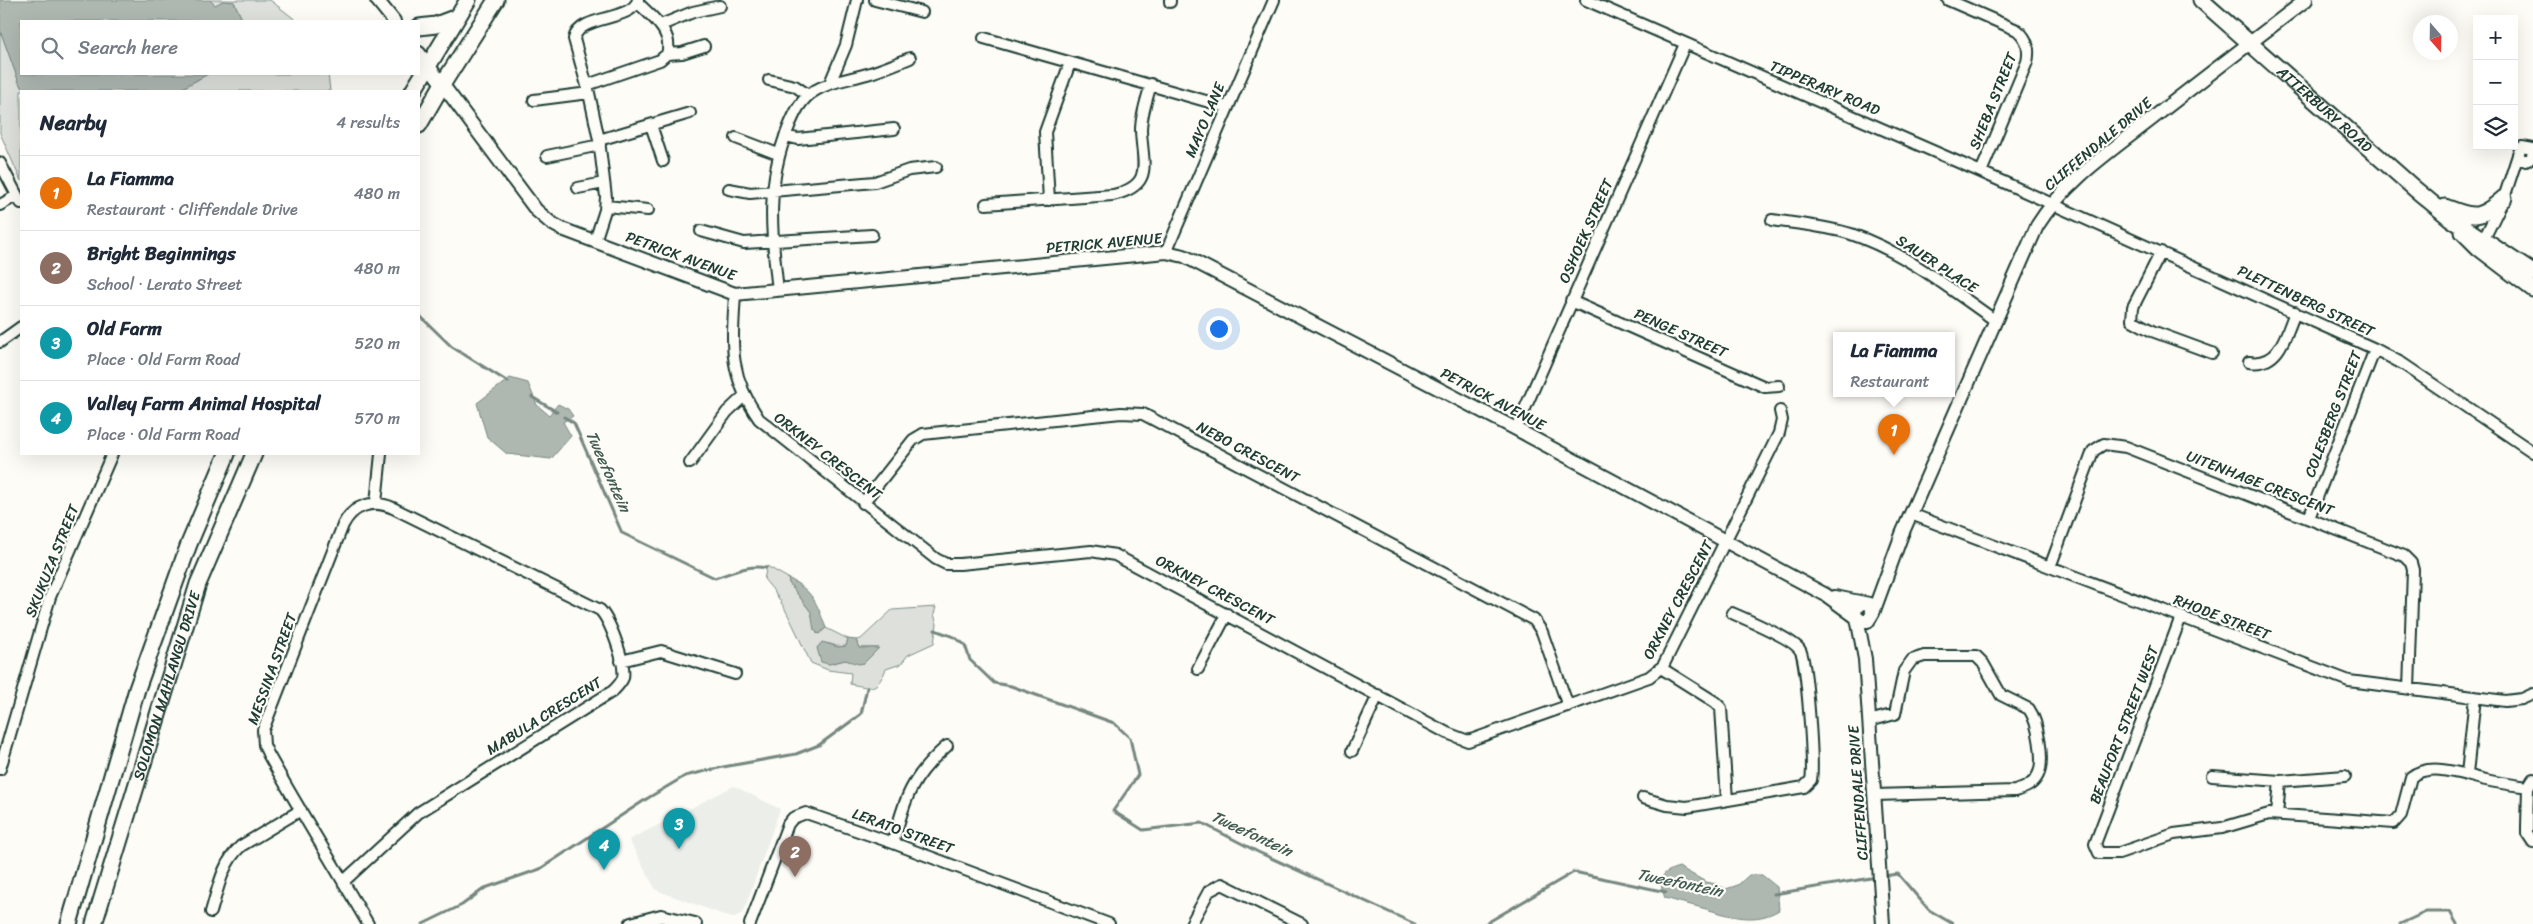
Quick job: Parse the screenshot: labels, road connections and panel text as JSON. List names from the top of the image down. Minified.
{"streets":{"main road":["ATTERBURY ROAD","SOLOMON MAHLANGU DRIVE"],"street":["TIPPERARY ROAD","SHEBA STREET","MAYO LANE","CLIFFENDALE DRIVE","OSHOEK STREET","PETRICK AVENUE","SAUER PLACE","PLETTENBERG STREET","PENGE STREET","COLESBERG STREET","NEBO CRESCENT","ORKNEY CRESCENT","UITENHAGE CRESCENT","SKUKUZA STREET","RHODE STREET","MESSINA STREET","MABULA CRESCENT","BEAUFORT STREET WEST","LERATO STREET"]},"crossings":[["TIPPERARY ROAD","SHEBA STREET"],["TIPPERARY ROAD","CLIFFENDALE DRIVE"],["TIPPERARY ROAD","OSHOEK STREET"],["TIPPERARY ROAD","PLETTENBERG STREET"],["ATTERBURY ROAD","CLIFFENDALE DRIVE"],["MAYO LANE","PETRICK AVENUE"],["CLIFFENDALE DRIVE","PETRICK AVENUE"],["CLIFFENDALE DRIVE","SAUER PLACE"],["CLIFFENDALE DRIVE","PLETTENBERG STREET"],["CLIFFENDALE DRIVE","RHODE STREET"],["OSHOEK STREET","PETRICK AVENUE"],["OSHOEK STREET","PENGE STREET"],["PETRICK AVENUE","ORKNEY CRESCENT"],["PLETTENBERG STREET","COLESBERG STREET"],["COLESBERG STREET","UITENHAGE CRESCENT"],["NEBO CRESCENT","ORKNEY CRESCENT"],["UITENHAGE CRESCENT","RHODE STREET"],["RHODE STREET","BEAUFORT STREET WEST"],["MESSINA STREET","MABULA CRESCENT"]],"water":["Tweefontein"],"north":"bottom","page":{"map_buttons":["+","−"],"search":"Search here","heading":["Nearby","4 results"],"list":[{"mark":"1","name":"La Fiamma","note":"Restaurant · Cliffendale Drive","value":"480 m"},{"mark":"2","name":"Bright Beginnings","note":"School · Lerato Street","value":"480 m"},{"mark":"3","name":"Old Farm","note":"Place · Old Farm Road","value":"520 m"},{"mark":"4","name":"Valley Farm Animal Hospital","note":"Place · Old Farm Road","value":"570 m"}],"popup":["La Fiamma","Restaurant"],"pins":["1","3","4","2"]}}
